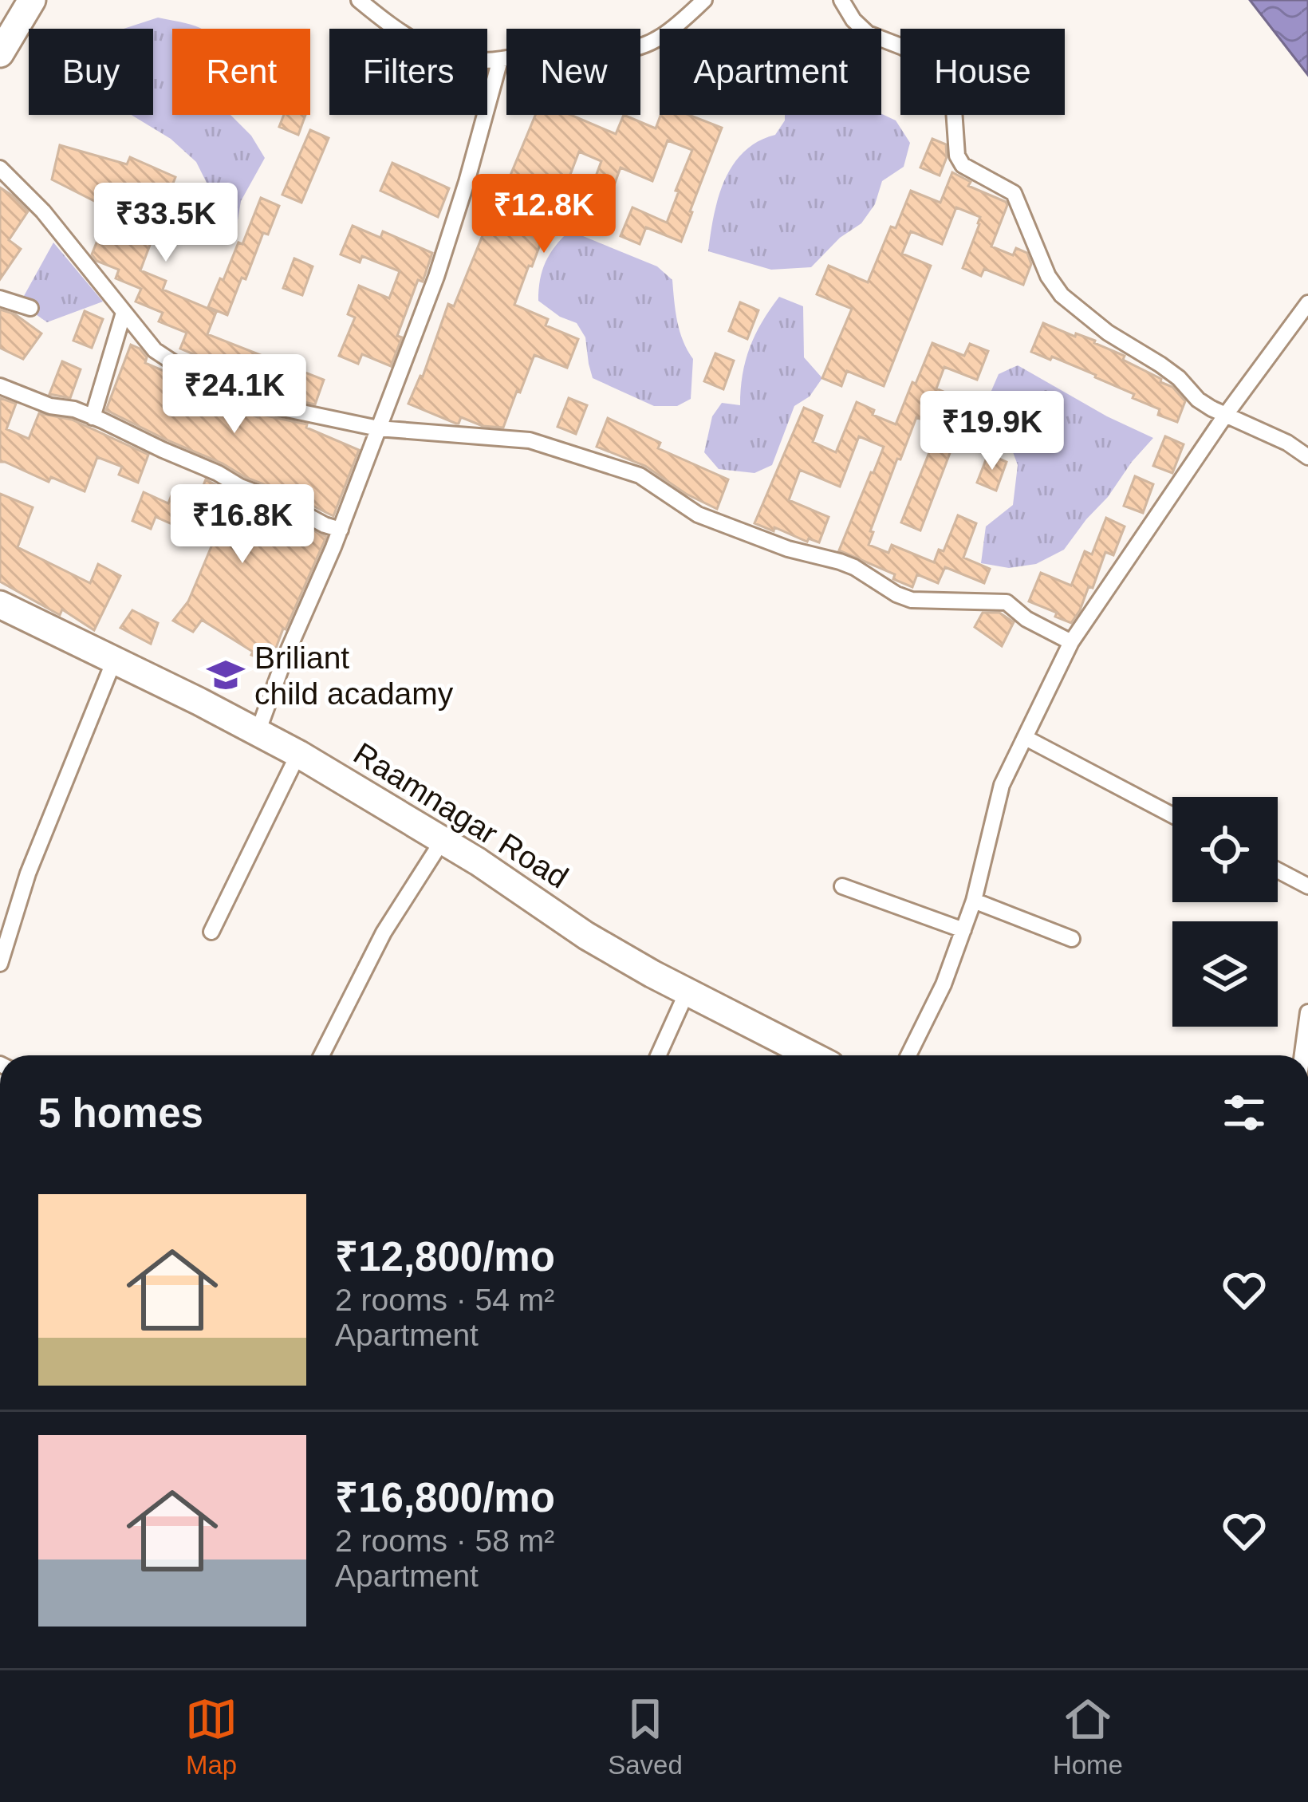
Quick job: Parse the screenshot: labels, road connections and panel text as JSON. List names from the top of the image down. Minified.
{"streets":{"highway":["Raamnagar Road"]},"places":{"school or university":["Briliant child acadamy"]},"page":{"chip":["Buy","Rent","Filters","New","Apartment","House"],"price":["₹12.8K","₹33.5K","₹24.1K","₹19.9K","₹16.8K"],"heading":"5 homes","list":[{"name":"₹12,800/mo","note":"2 rooms · 54 m² · Apartment"},{"name":"₹16,800/mo","note":"2 rooms · 58 m² · Apartment"}],"tabs":["Map","Saved","Home"]}}
